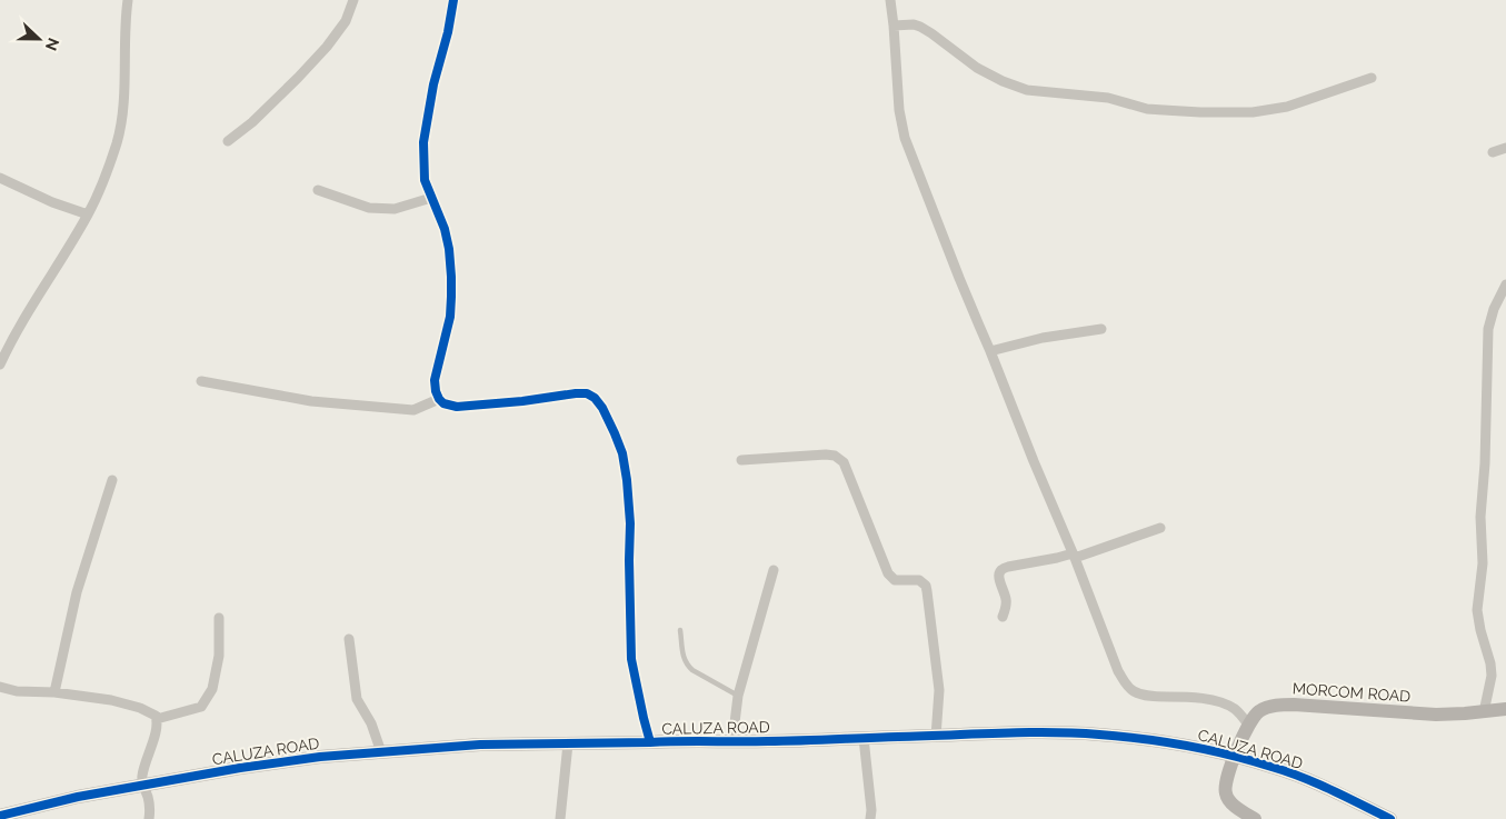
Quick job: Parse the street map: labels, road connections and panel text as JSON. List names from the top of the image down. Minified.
{"streets":{"street":["MORCOM ROAD","CALUZA ROAD"]},"crossings":[["MORCOM ROAD","CALUZA ROAD"]],"north":"right"}
